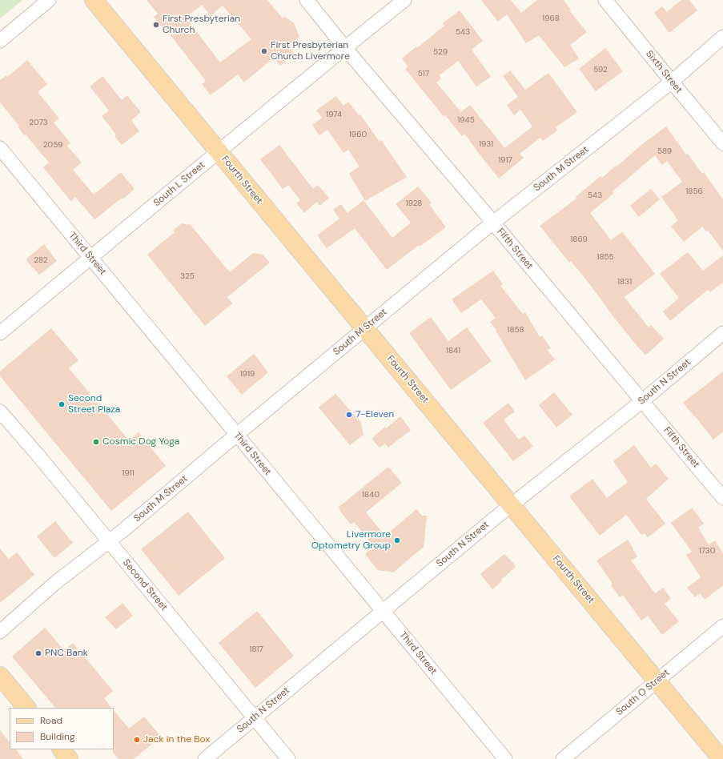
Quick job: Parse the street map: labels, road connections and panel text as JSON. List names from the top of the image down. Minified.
{"streets":{"main road":["Fourth Street"],"street":["Sixth Street","South M Street","South L Street","Fifth Street","Third Street","South N Street","Second Street","South O Street"]},"crossings":[["Sixth Street","South M Street"],["South M Street","Fourth Street"],["South M Street","Fifth Street"],["South M Street","Third Street"],["South M Street","Second Street"],["Fourth Street","South L Street"],["Fourth Street","South N Street"],["Fourth Street","South O Street"],["South L Street","Fifth Street"],["South L Street","Third Street"],["Fifth Street","South N Street"],["Third Street","South N Street"],["South N Street","Second Street"]],"places":["First Presbyterian Church","First Presbyterian Church Livermore","Second Street Plaza","7-Eleven","Cosmic Dog Yoga","Livermore Optometry Group","PNC Bank","Jack in the Box"],"house_numbers":["1968","543","529","592","517","1974","1945","2073","1960","1931","2059","589","1917","1856","543","1928","1869","1855","282","325","1831","1858","1841","1919","1911","1840","1730","1817"],"legend":["Road","Building"]}
